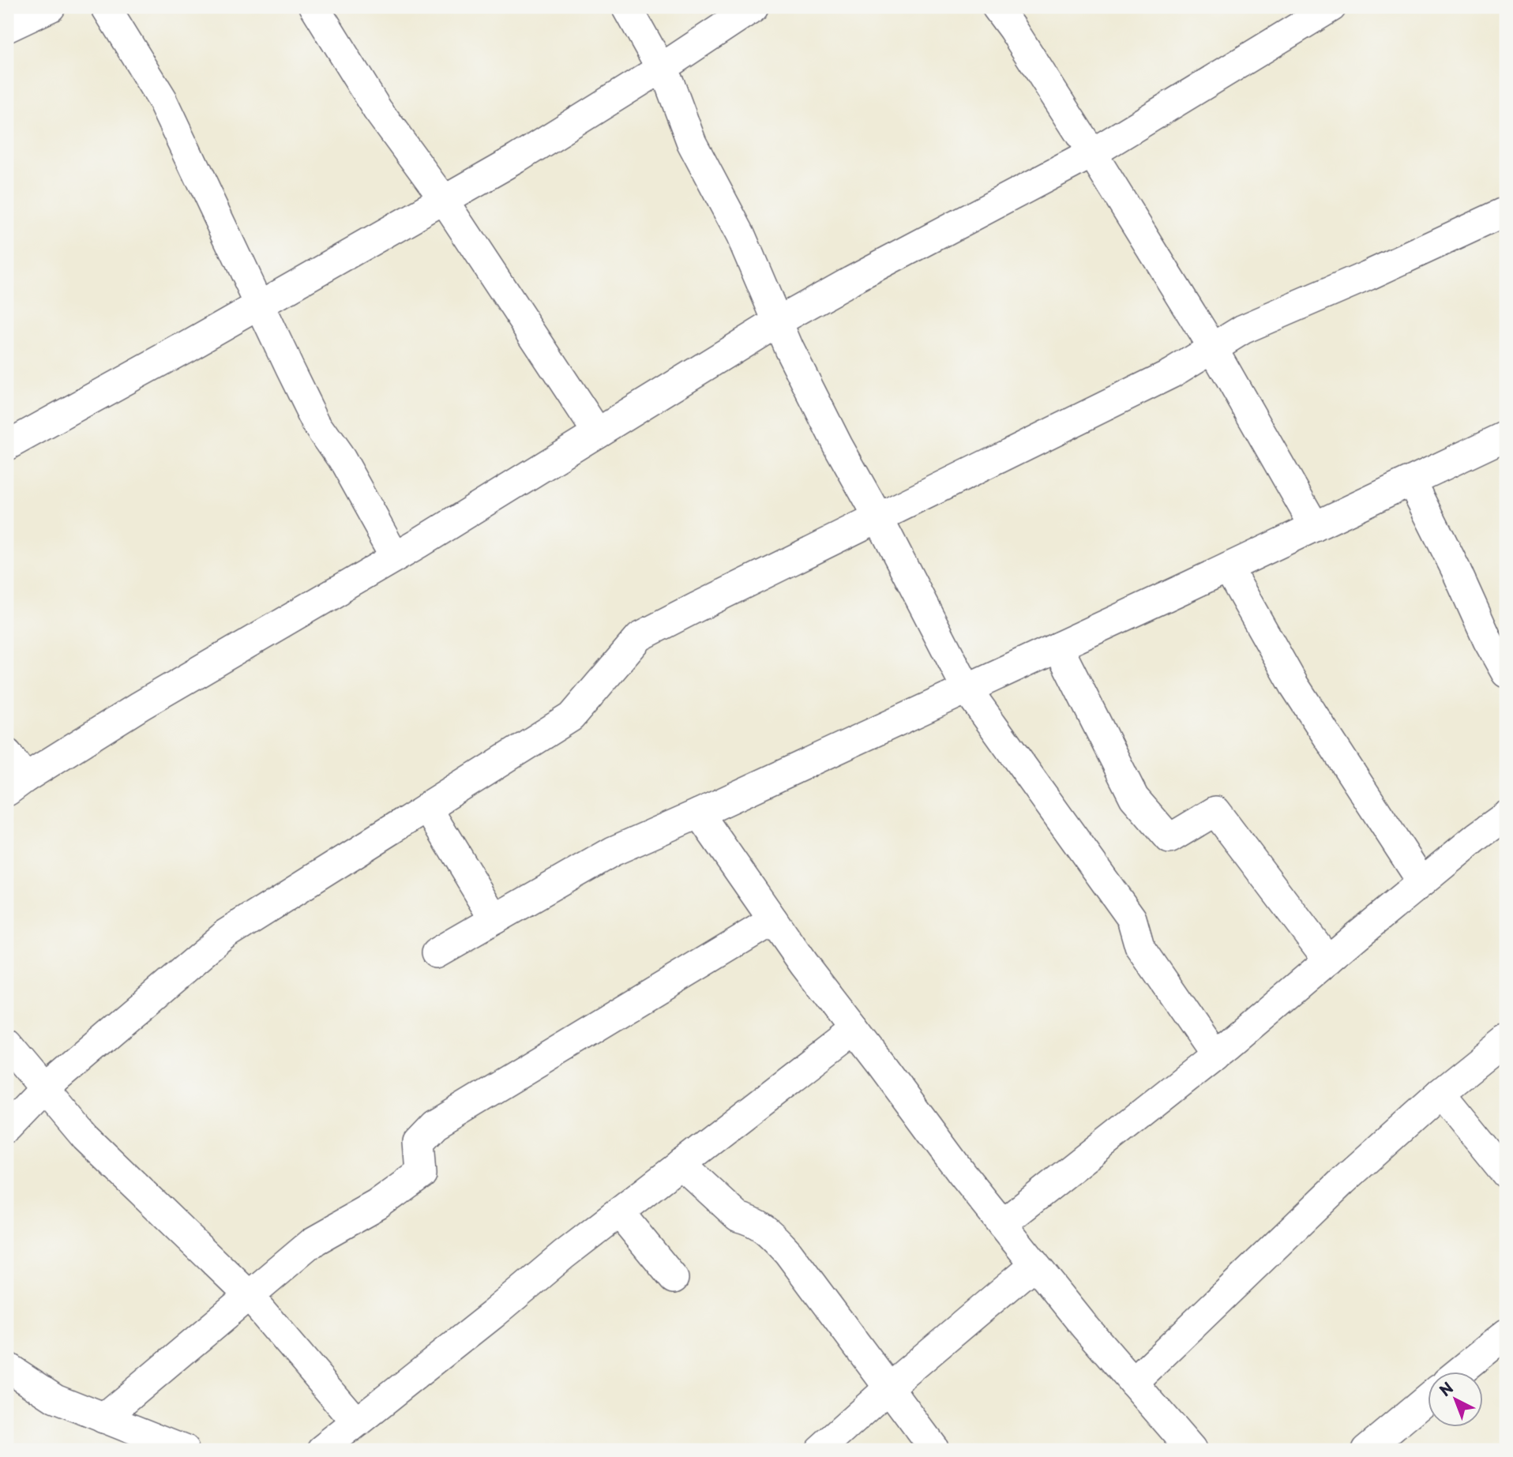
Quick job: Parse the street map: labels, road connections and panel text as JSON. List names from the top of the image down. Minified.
{"north":"top left"}
